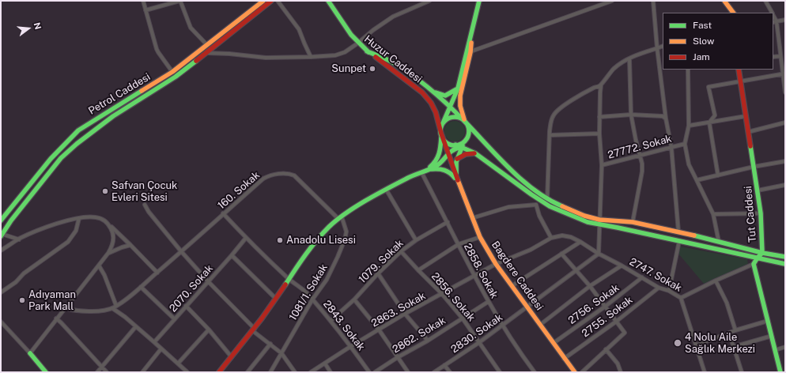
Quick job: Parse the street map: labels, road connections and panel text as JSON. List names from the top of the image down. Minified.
{"streets":{"main road":["Huzur Caddesi","Petrol Caddesi","Tut Caddesi","Bagdere Caddesi"],"street":["27772. Sokak","160. Sokak","1079. Sokak","2858. Sokak","2747. Sokak","2070. Sokak","1081/1. Sokak","2856. Sokak","2756. Sokak","2863. Sokak","2755. Sokak","2843. Sokak","2830. Sokak","2862. Sokak"]},"crossings":[["Huzur Caddesi","Bagdere Caddesi"],["160. Sokak","1081/1. Sokak"],["160. Sokak","2843. Sokak"],["1079. Sokak","2858. Sokak"],["1079. Sokak","2856. Sokak"],["1079. Sokak","2843. Sokak"],["2858. Sokak","2863. Sokak"],["2858. Sokak","2830. Sokak"],["2858. Sokak","2862. Sokak"],["2747. Sokak","2756. Sokak"],["2747. Sokak","2863. Sokak"],["2747. Sokak","2755. Sokak"],["2747. Sokak","2830. Sokak"],["Bagdere Caddesi","2756. Sokak"],["Bagdere Caddesi","2863. Sokak"],["Bagdere Caddesi","2755. Sokak"],["Bagdere Caddesi","2830. Sokak"],["2070. Sokak","2843. Sokak"],["1081/1. Sokak","2843. Sokak"],["2856. Sokak","2863. Sokak"],["2856. Sokak","2830. Sokak"],["2856. Sokak","2862. Sokak"],["2863. Sokak","2843. Sokak"]],"places":["Sunpet","Safvan Çocuk Evleri Sitesi","Anadolu Lisesi","Adıyaman Park Mall","4 Nolu Aile Sağlık Merkezi"],"legend":["Fast","Slow","Jam"],"north":"right"}
